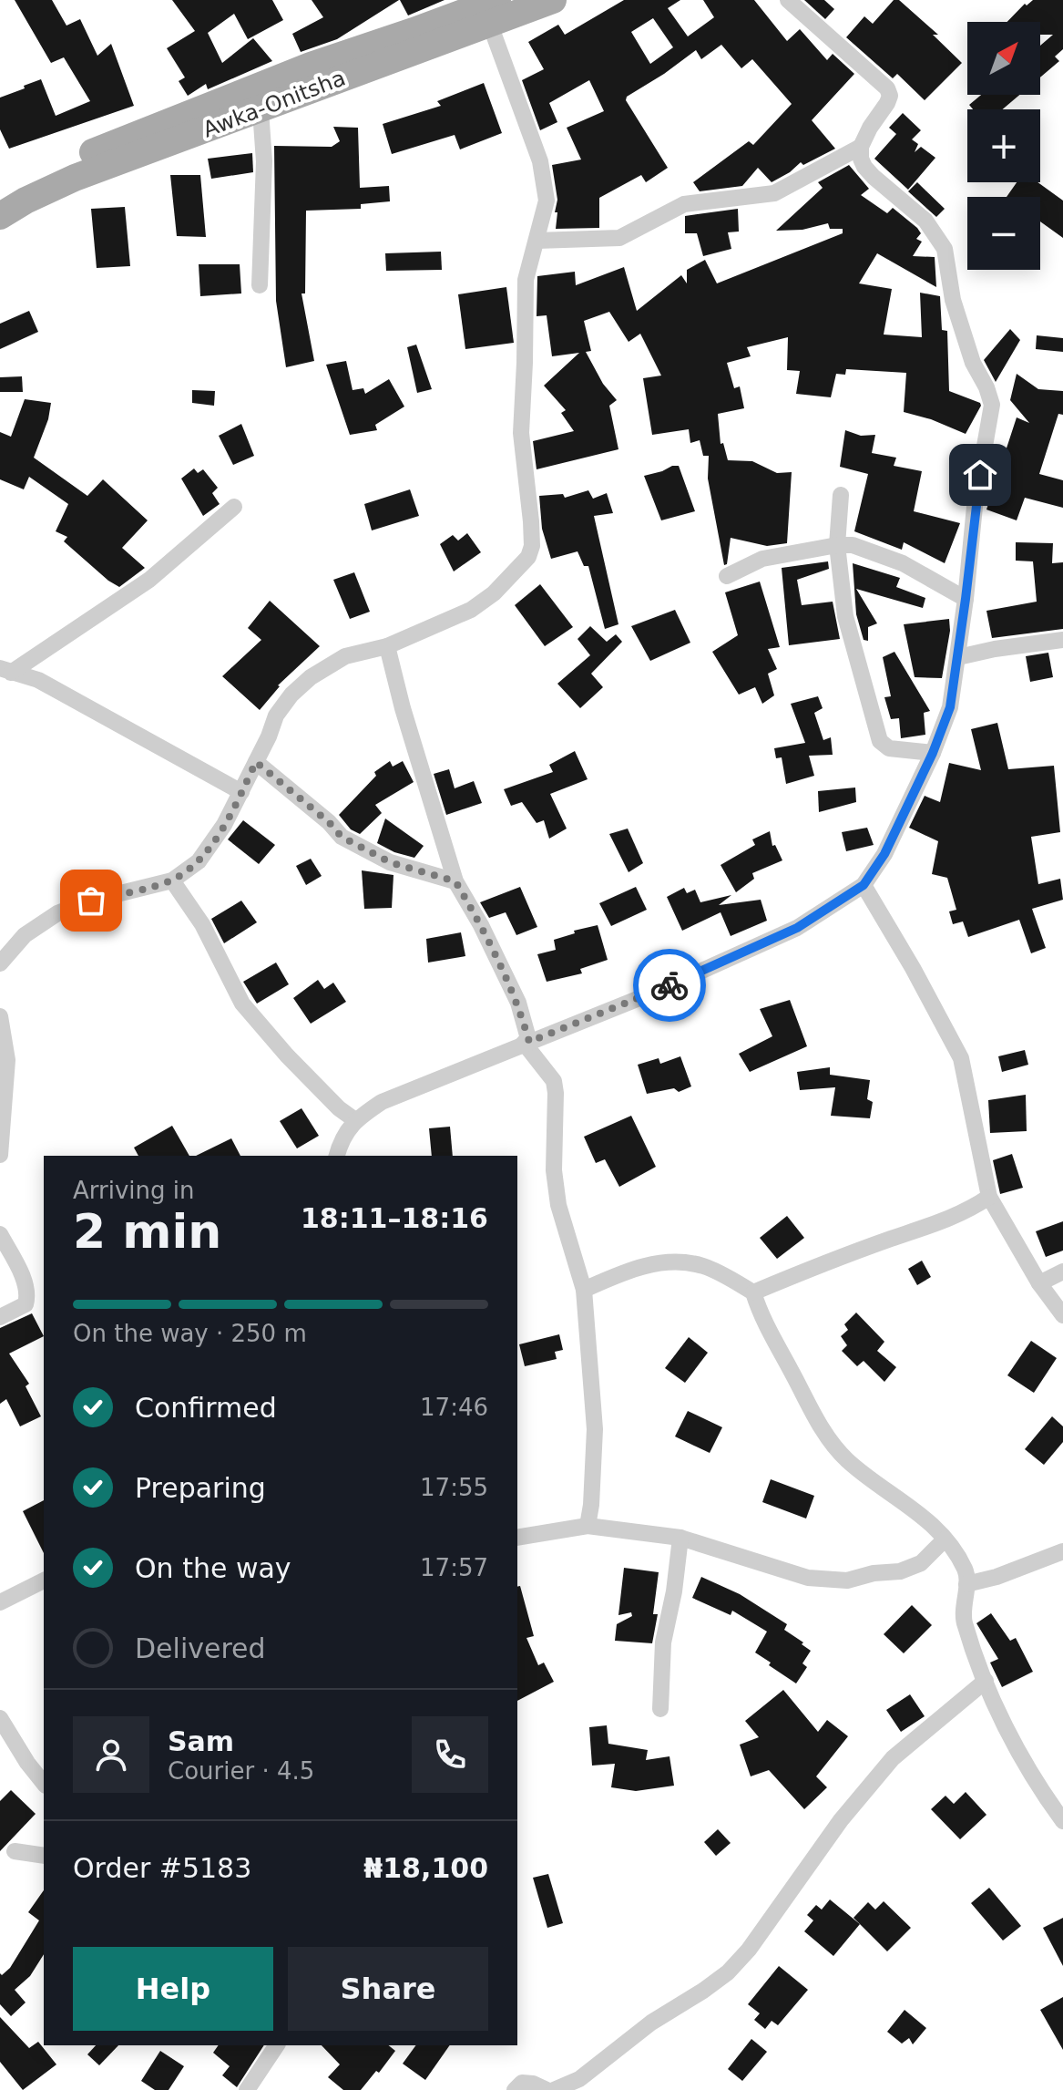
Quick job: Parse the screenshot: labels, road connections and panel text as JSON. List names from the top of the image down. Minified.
{"streets":{"main road":["Awka-Onitsha"]},"north":"top right","page":{"map_buttons":["+","−"],"heading":["2 min","Arriving in","18:11–18:16"],"panel":["Sam","Courier · 4.5","Order #5183","₦18,100"],"bar":"On the way · 250 m","list":[["Confirmed","17:46"],["Preparing","17:55"],["On the way","17:57"],"Delivered"],"buttons":["Help","Share"]}}
